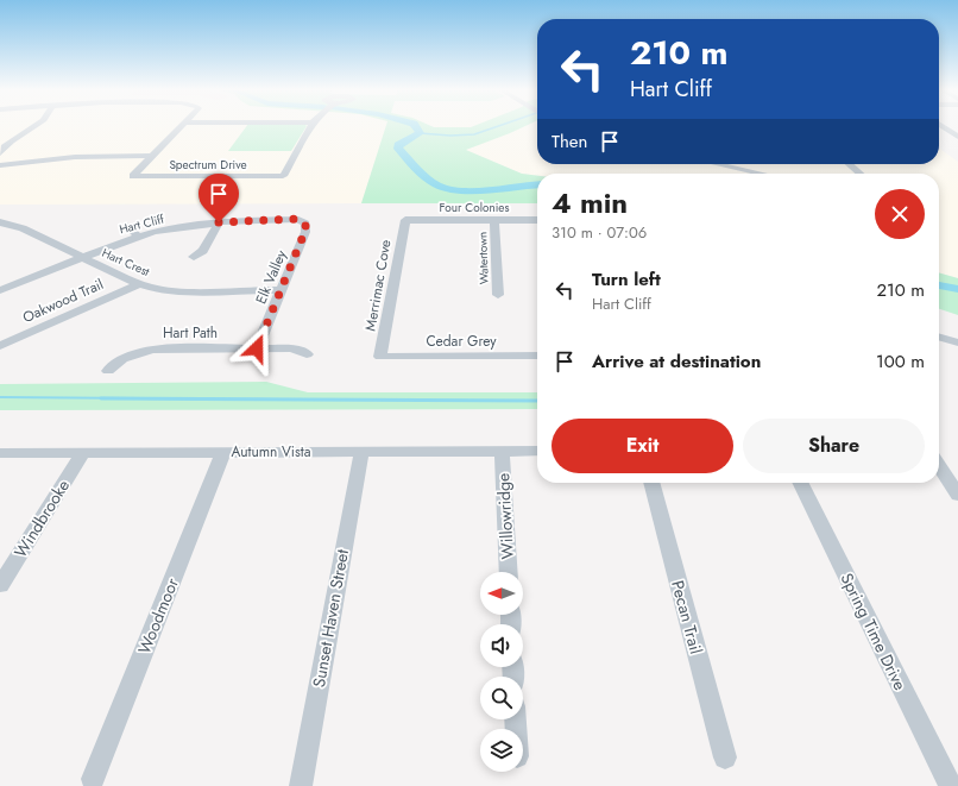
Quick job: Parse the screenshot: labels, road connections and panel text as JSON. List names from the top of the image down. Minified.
{"streets":{"street":["Spectrum Drive","Four Colonies","Hart Cliff","Watertown","Hart Crest","Elk Valley","Merrimac Cove","Oakwood Trail","Hart Path","Cedar Grey","Autumn Vista","Willowridge","Windbrooke","Woodmoor","Pecan Trail","Sunset Haven Street","Spring Time Drive"]},"crossings":[["Four Colonies","Watertown"],["Four Colonies","Merrimac Cove"],["Hart Cliff","Hart Crest"],["Hart Cliff","Elk Valley"],["Hart Crest","Elk Valley"],["Hart Crest","Oakwood Trail"],["Elk Valley","Hart Path"],["Merrimac Cove","Cedar Grey"],["Autumn Vista","Willowridge"],["Autumn Vista","Windbrooke"],["Autumn Vista","Woodmoor"],["Autumn Vista","Sunset Haven Street"]],"north":"left","page":{"turn":["210 m","Hart Cliff"],"then":"Then","heading":["4 min","310 m · 07:06"],"list":[{"name":"Turn left","note":"Hart Cliff","value":"210 m"},{"name":"Arrive at destination","value":"100 m"}],"buttons":["Exit","Share"]}}
